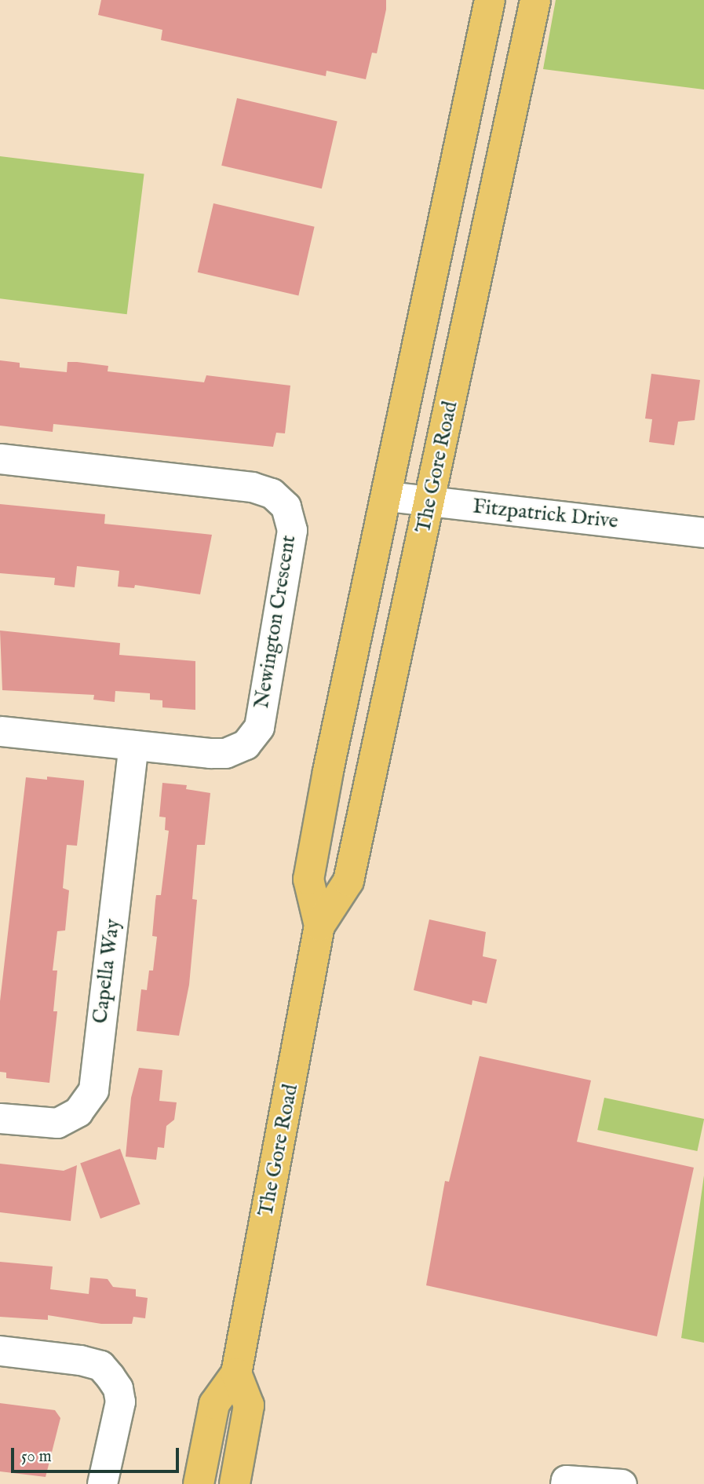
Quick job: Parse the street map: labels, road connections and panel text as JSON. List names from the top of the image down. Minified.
{"streets":{"main road":["The Gore Road"],"street":["Fitzpatrick Drive","Newington Crescent","Capella Way"]},"crossings":[["The Gore Road","Fitzpatrick Drive"],["Newington Crescent","Capella Way"]],"scale_bar":"50 m"}
